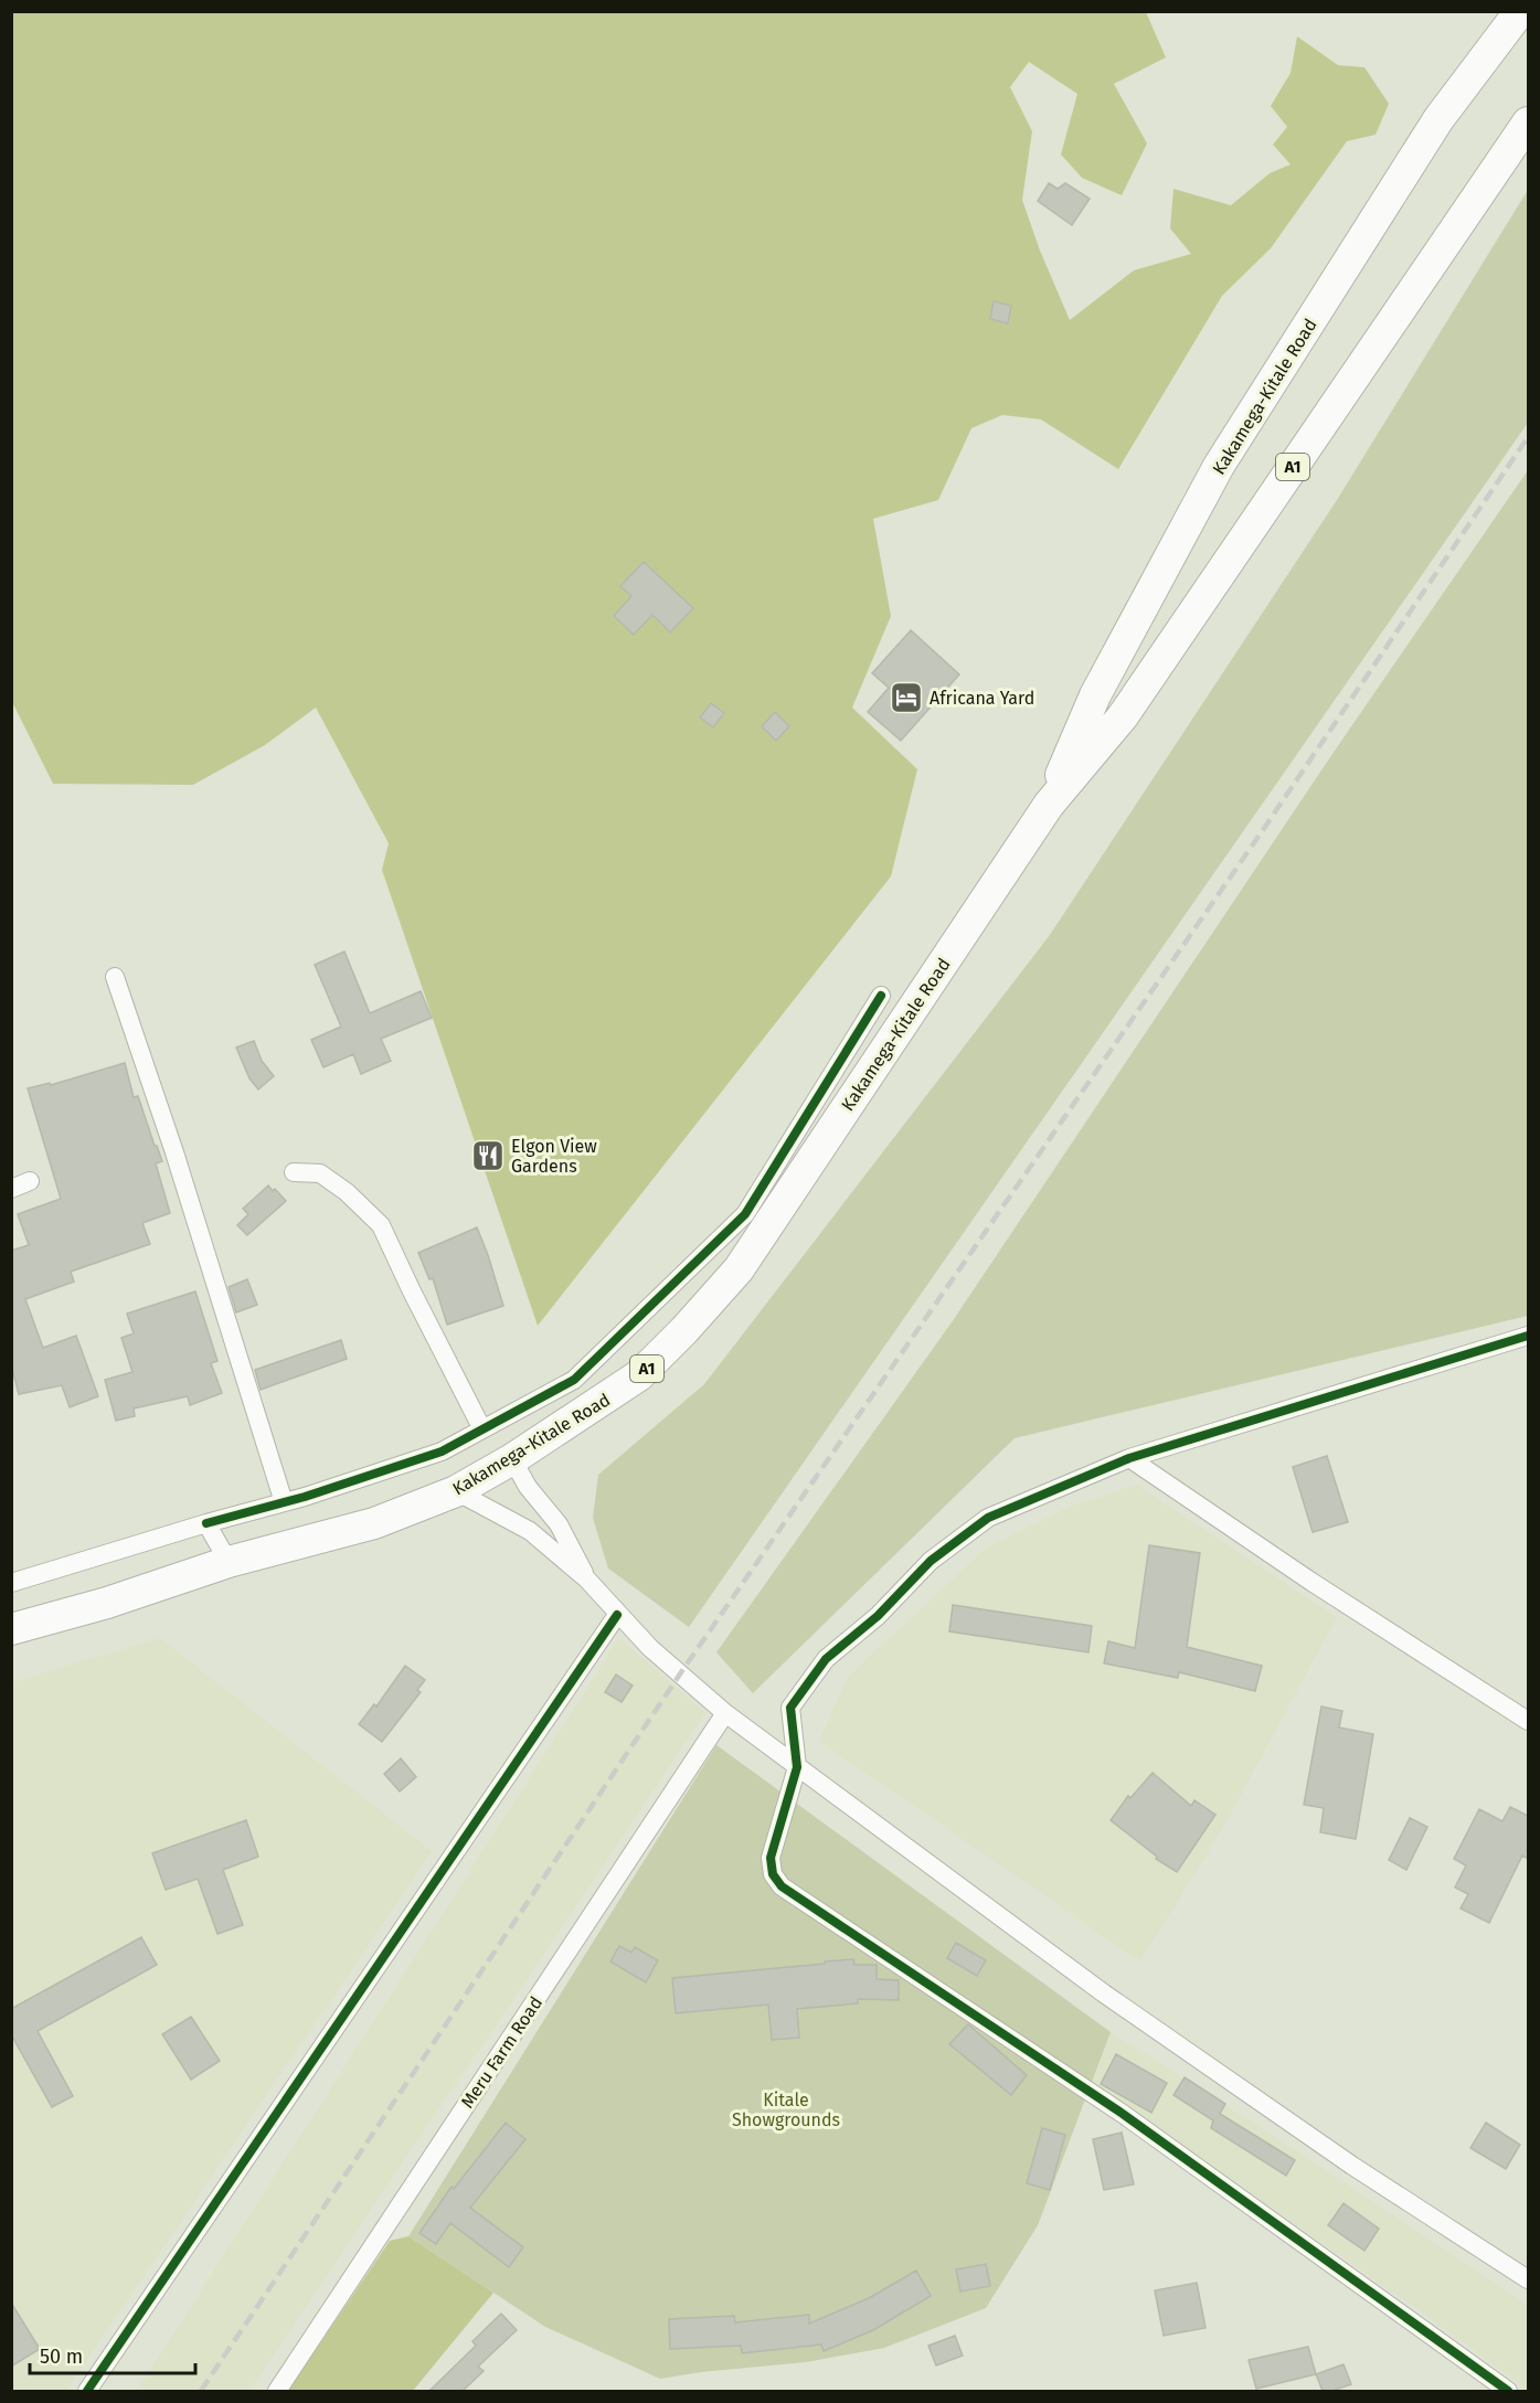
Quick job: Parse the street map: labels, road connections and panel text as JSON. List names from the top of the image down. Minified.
{"streets":{"highway":["Kakamega-Kitale Road","A1"],"street":["Meru Farm Road"]},"parks":["Kitale Showgrounds"],"places":{"hotel":["Africana Yard"],"restaurant":["Elgon View Gardens"]},"scale_bar":"50 m"}
